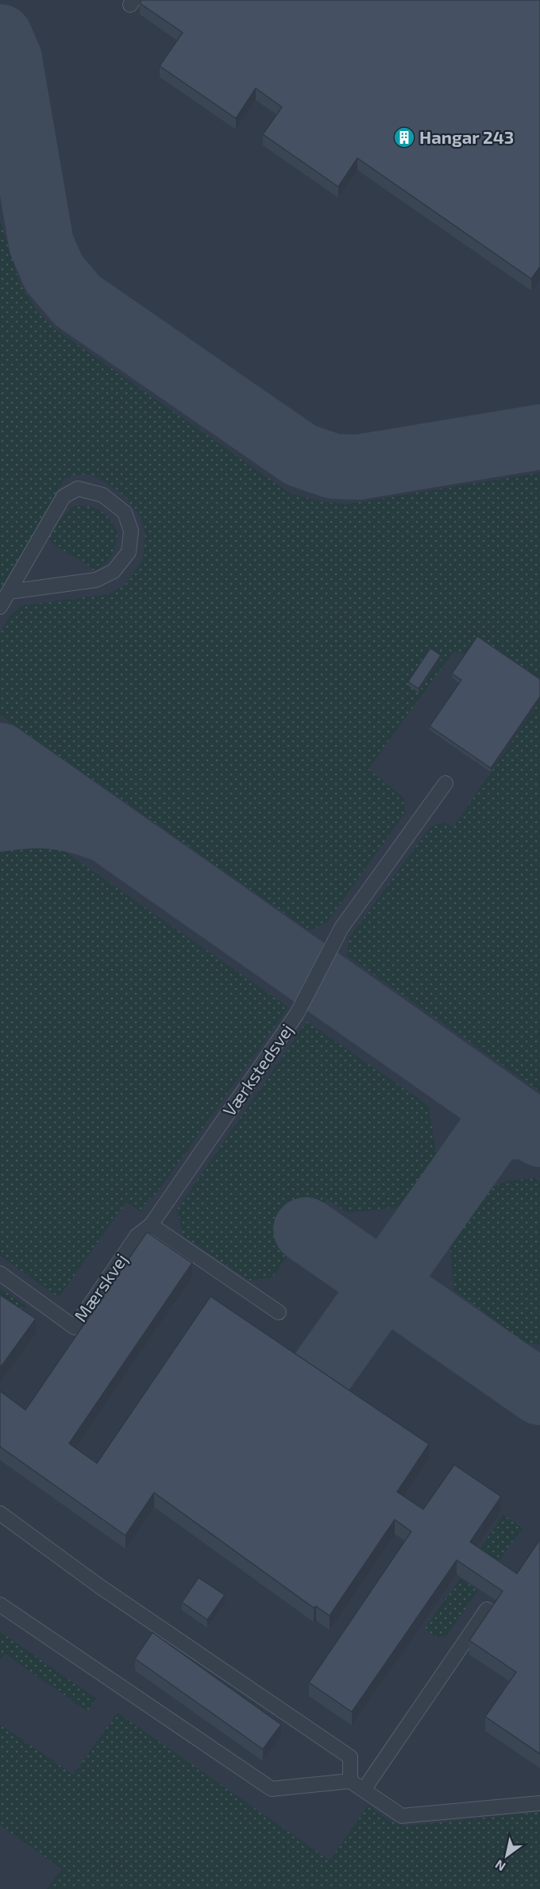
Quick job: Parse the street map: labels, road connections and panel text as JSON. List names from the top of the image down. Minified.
{"streets":{"lane":["Værkstedsvej","Mærskvej"]},"crossings":[["Værkstedsvej","Mærskvej"]],"places":{"building":["Hangar 243"]},"north":"bottom left"}
